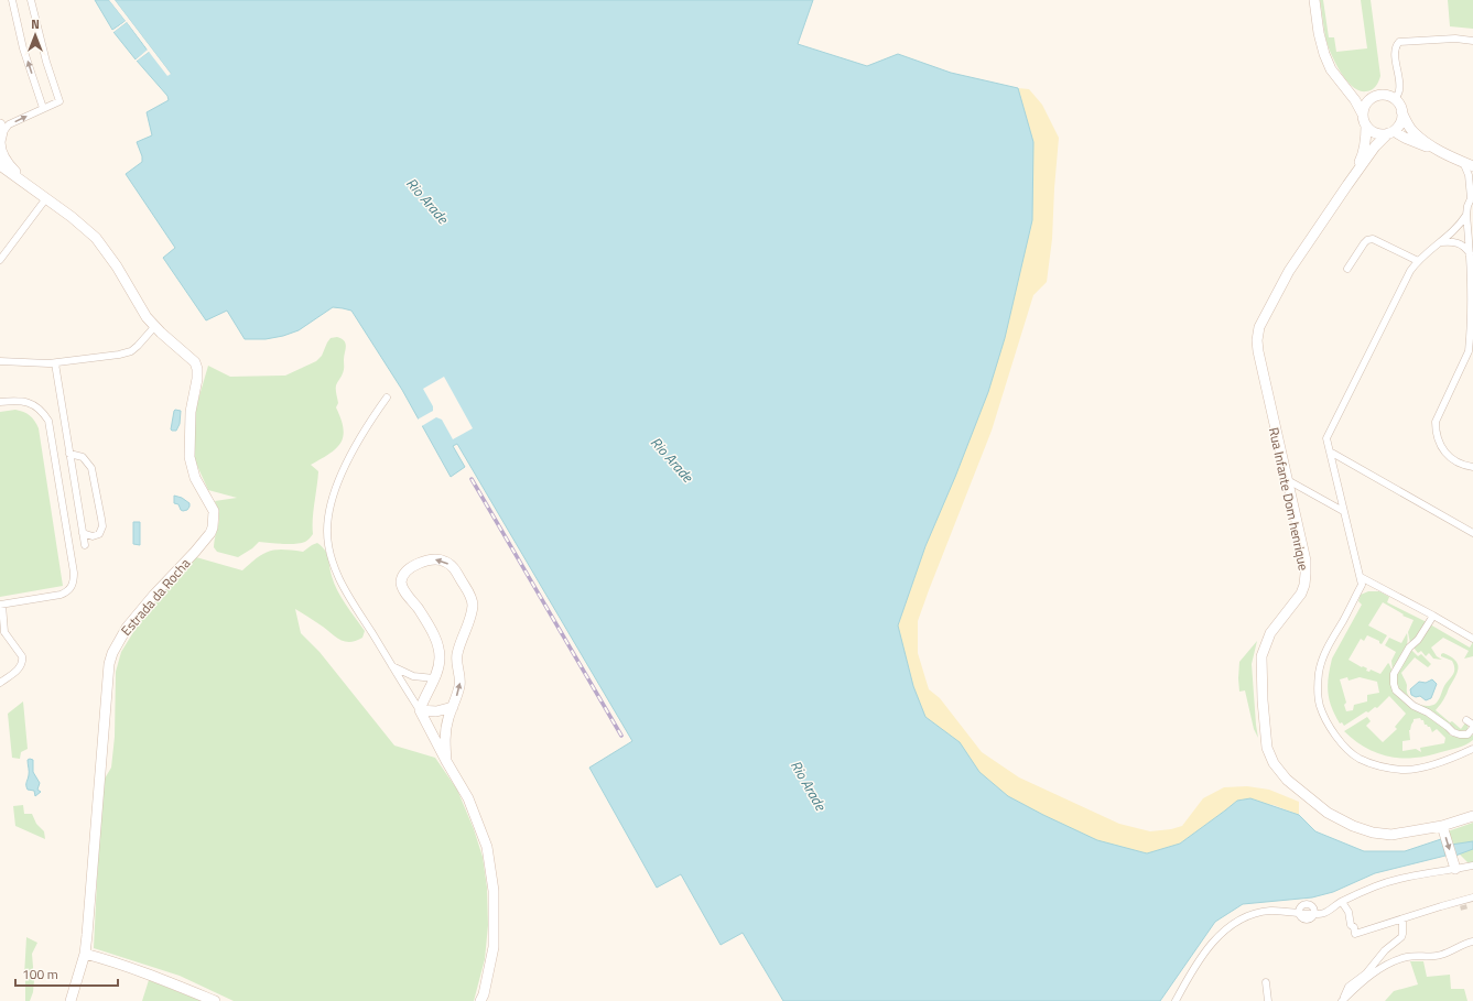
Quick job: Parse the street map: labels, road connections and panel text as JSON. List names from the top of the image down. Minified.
{"streets":{"street":["Rua Infante Dom henrique","Estrada da Rocha"]},"water":["Rio Arade"],"scale_bar":"100 m","north":"top"}
